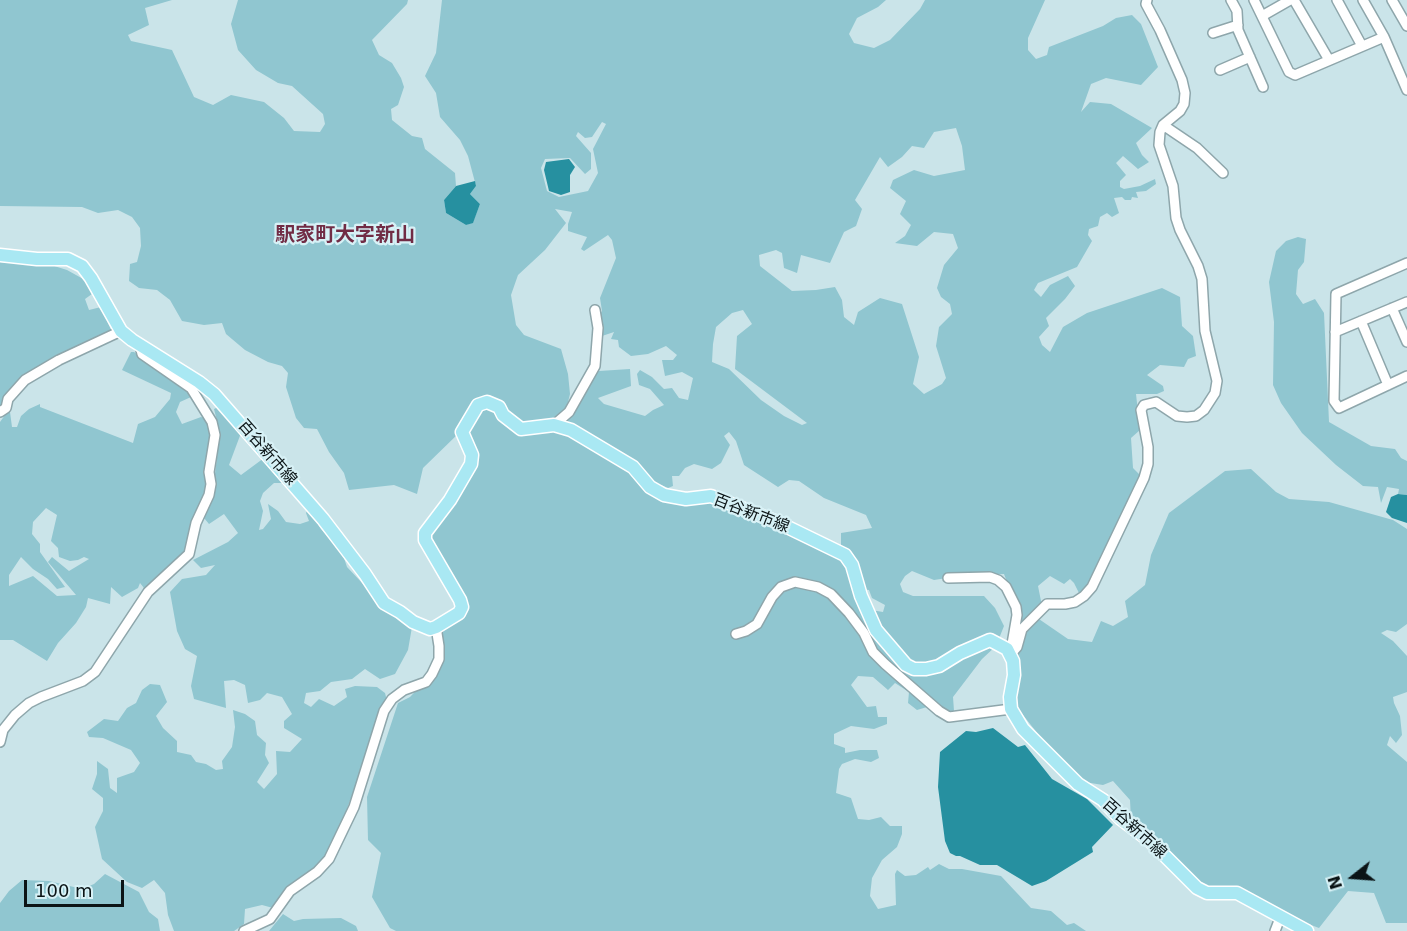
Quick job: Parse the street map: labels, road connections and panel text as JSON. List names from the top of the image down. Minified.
{"streets":{"main road":["百谷新市線"]},"districts":["駅家町大字新山"],"scale_bar":"100 m","north":"left"}
